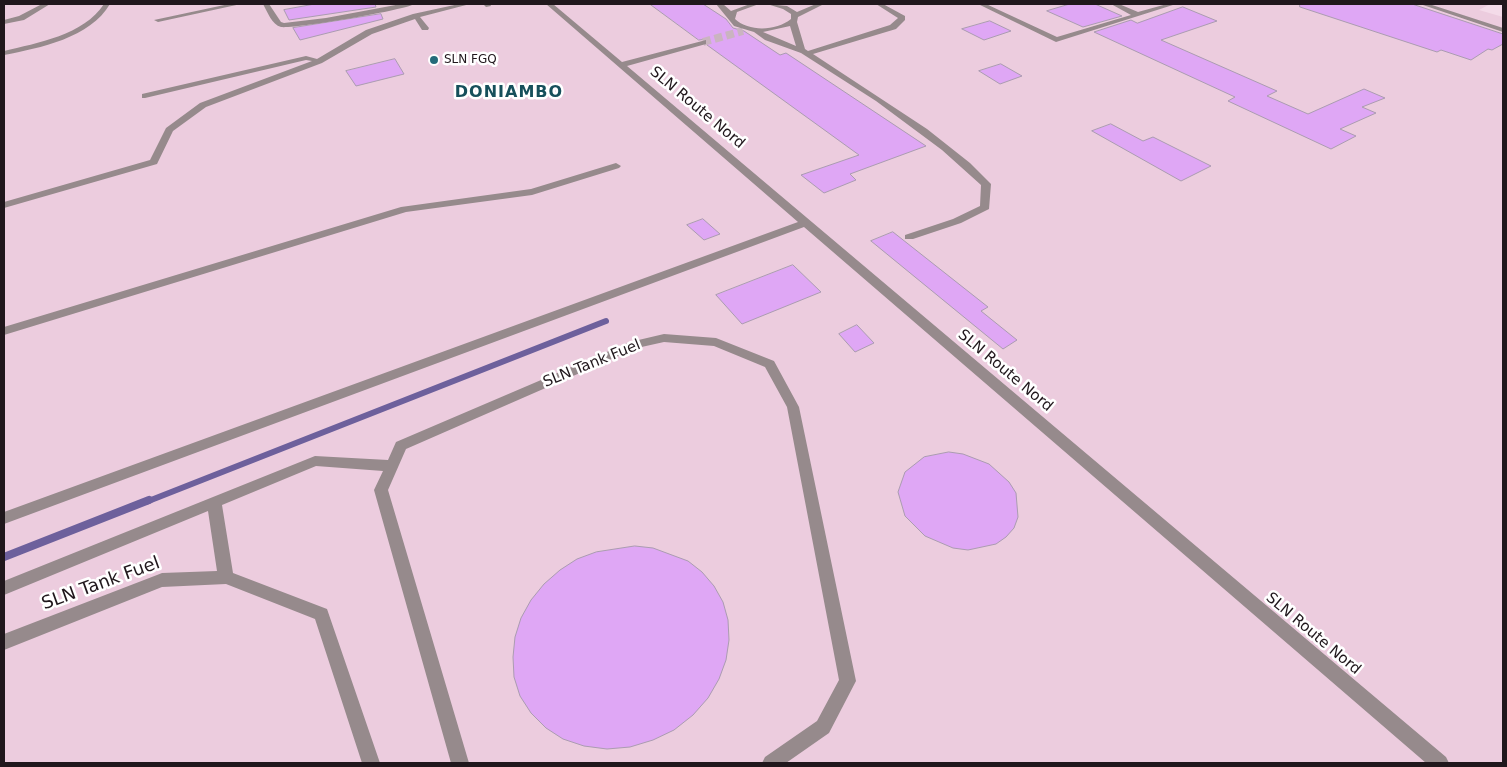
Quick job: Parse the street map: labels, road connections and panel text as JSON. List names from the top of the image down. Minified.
{"streets":{"lane":["SLN Route Nord","SLN Tank Fuel"]},"districts":["DONIAMBO"],"places":["SLN FGQ"]}
